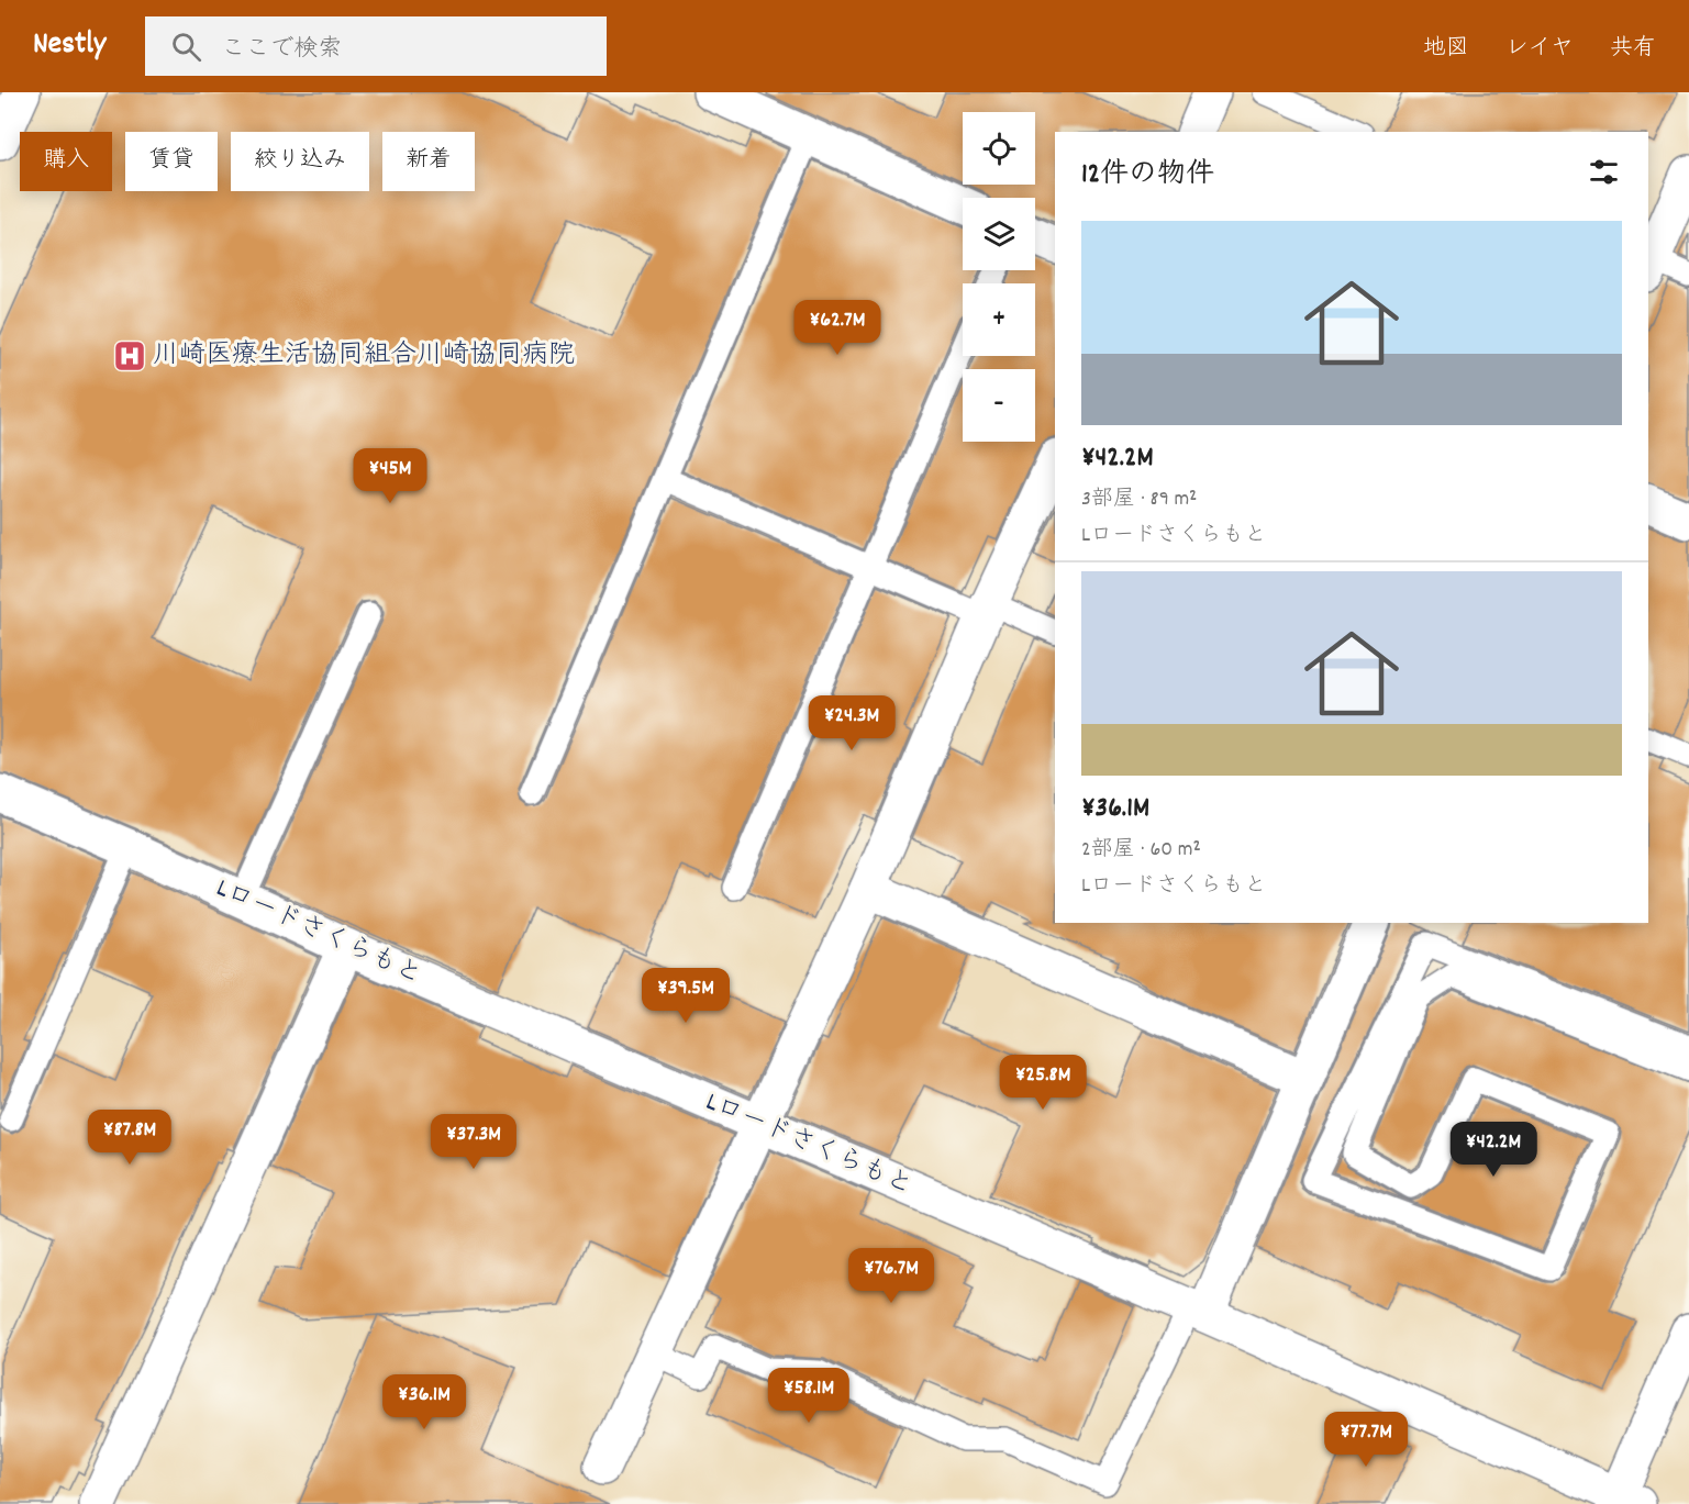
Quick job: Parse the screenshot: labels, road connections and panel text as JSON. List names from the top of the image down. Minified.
{"streets":{"street":["Lロードさくらもと"]},"places":{"hospital":["川崎医療生活協同組合川崎協同病院"]},"page":{"header":"Nestly","search":"ここで検索","nav":["地図","レイヤ","共有"],"map_buttons":["+","−"],"chip":["購入","賃貸","絞り込み","新着"],"heading":"12件の物件","list":[{"name":"¥42.2M","note":"3部屋 · 89 m² · Lロードさくらもと"},{"name":"¥36.1M","note":"2部屋 · 60 m² · Lロードさくらもと"}],"price":["¥62.7M","¥45M","¥24.3M","¥39.5M","¥25.8M","¥87.8M","¥37.3M","¥42.2M","¥76.7M","¥58.1M","¥36.1M","¥77.7M"]}}
